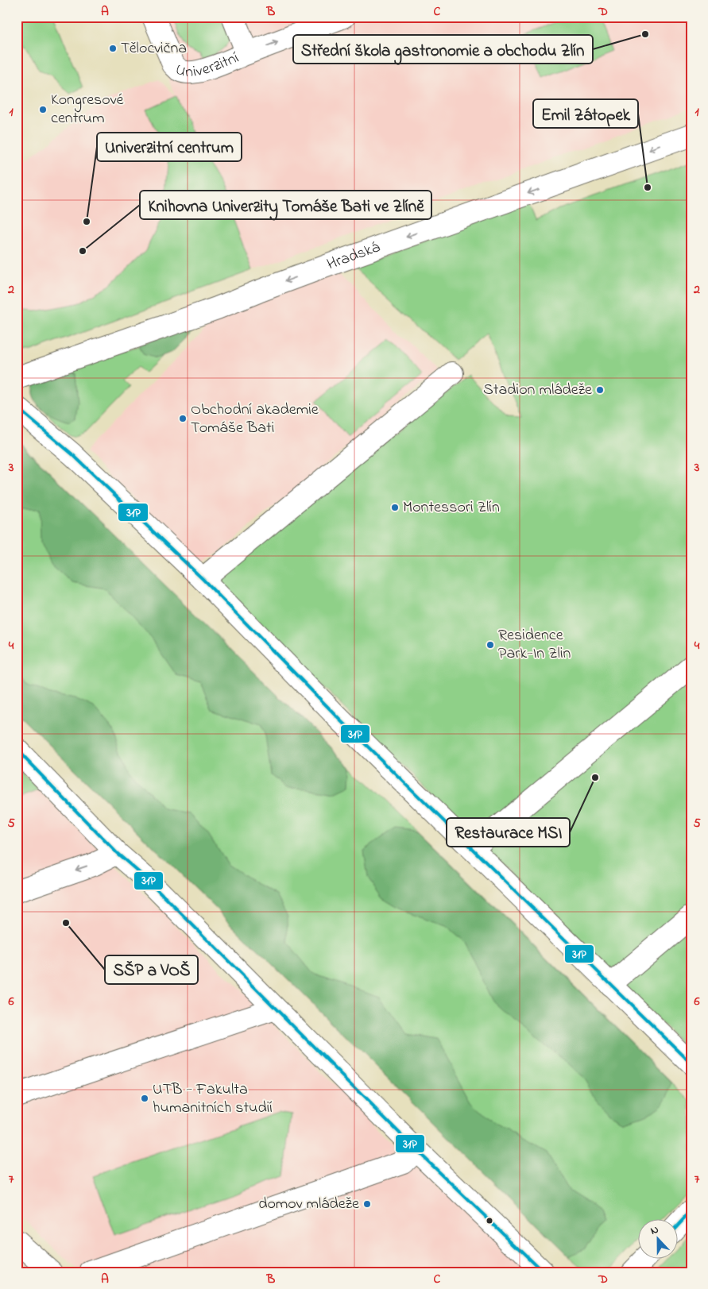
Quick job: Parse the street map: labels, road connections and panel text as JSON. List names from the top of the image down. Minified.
{"streets":{"street":["Univerzitní","Hradská"]},"one_way":["Univerzitní","Hradská"],"places":["Střední škola gastronomie a obchodu Zlín","Tělocvična","Kongresové centrum","Emil Zátopek","Univerzitní centrum","Knihovna Univerzity Tomáše Bati ve Zlíně","Stadion mládeže","Obchodní akademie Tomáše Bati","Montessori Zlín","Residence Park-In Zlin","Restaurace MSI","SŠP a VOŠ","UTB - Fakulta humanitních studií","domov mládeže"],"lines":["transit line 31P"],"north":"top","grid":{"columns":["A","B","C","D"],"rows":["1","2","3","4","5","6","7"]}}
